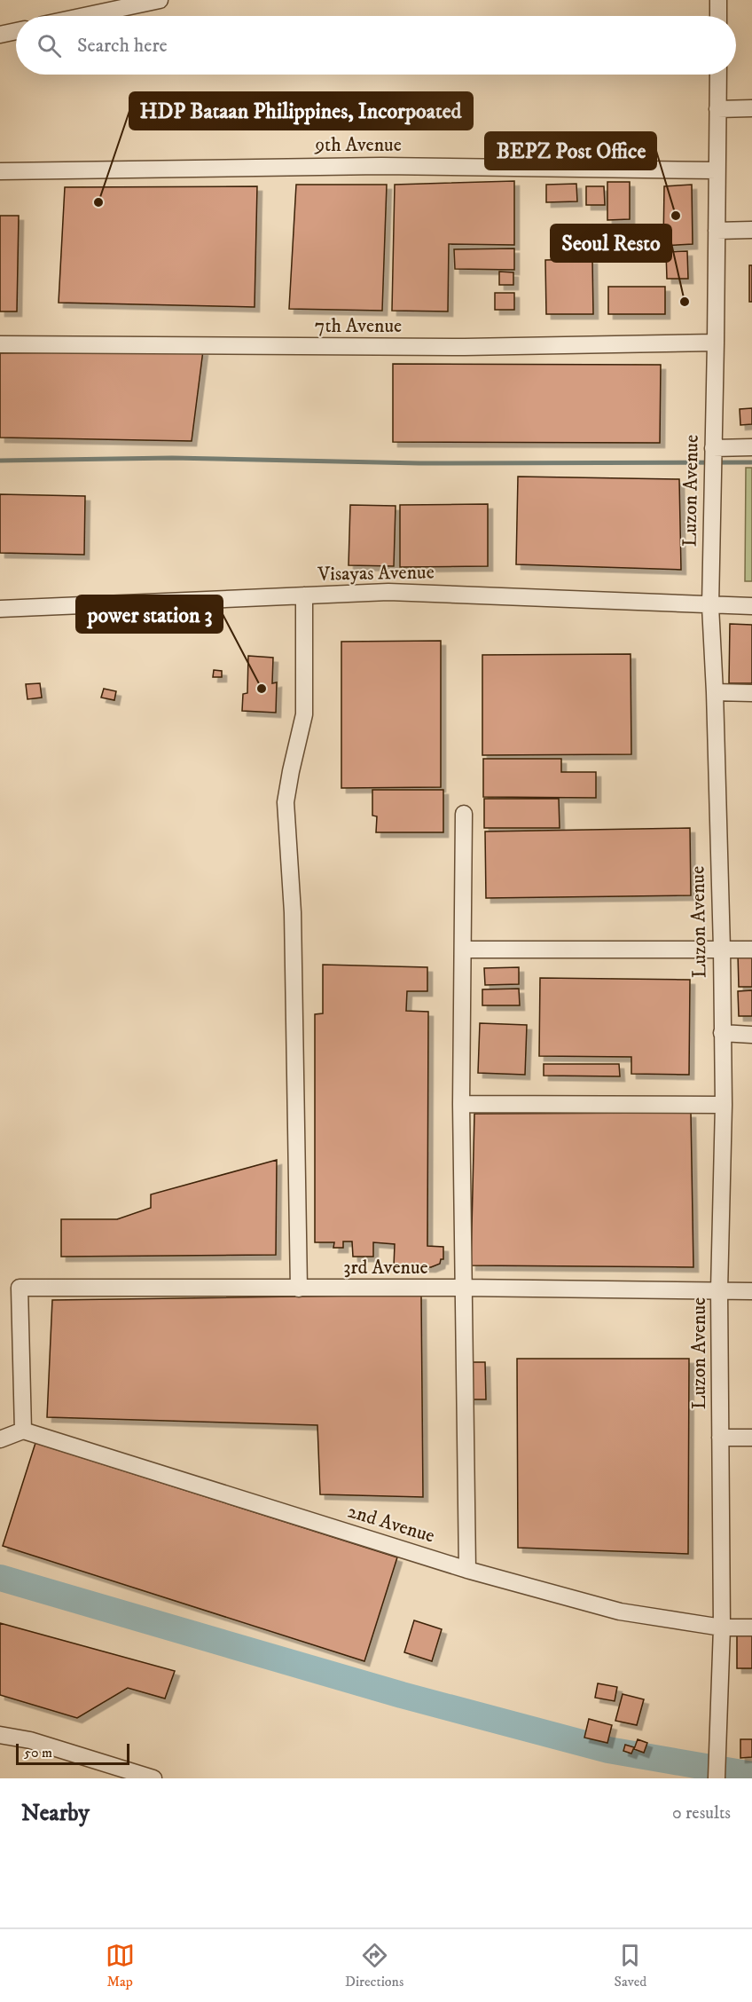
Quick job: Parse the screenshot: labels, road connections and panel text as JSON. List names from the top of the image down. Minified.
{"streets":{"street":["9th Avenue","7th Avenue","Luzon Avenue","Visayas Avenue","3rd Avenue","2nd Avenue"]},"crossings":[["9th Avenue","Luzon Avenue"],["7th Avenue","Luzon Avenue"],["Luzon Avenue","Visayas Avenue"],["Luzon Avenue","3rd Avenue"],["Luzon Avenue","2nd Avenue"],["3rd Avenue","2nd Avenue"]],"places":["HDP Bataan Philippines, Incorpoated","BEPZ Post Office","Seoul Resto","power station 3"],"scale_bar":"50 m","page":{"search":"Search here","scale":"50 m","heading":["Nearby","0 results"],"nav":["Map","Directions","Saved"]}}
